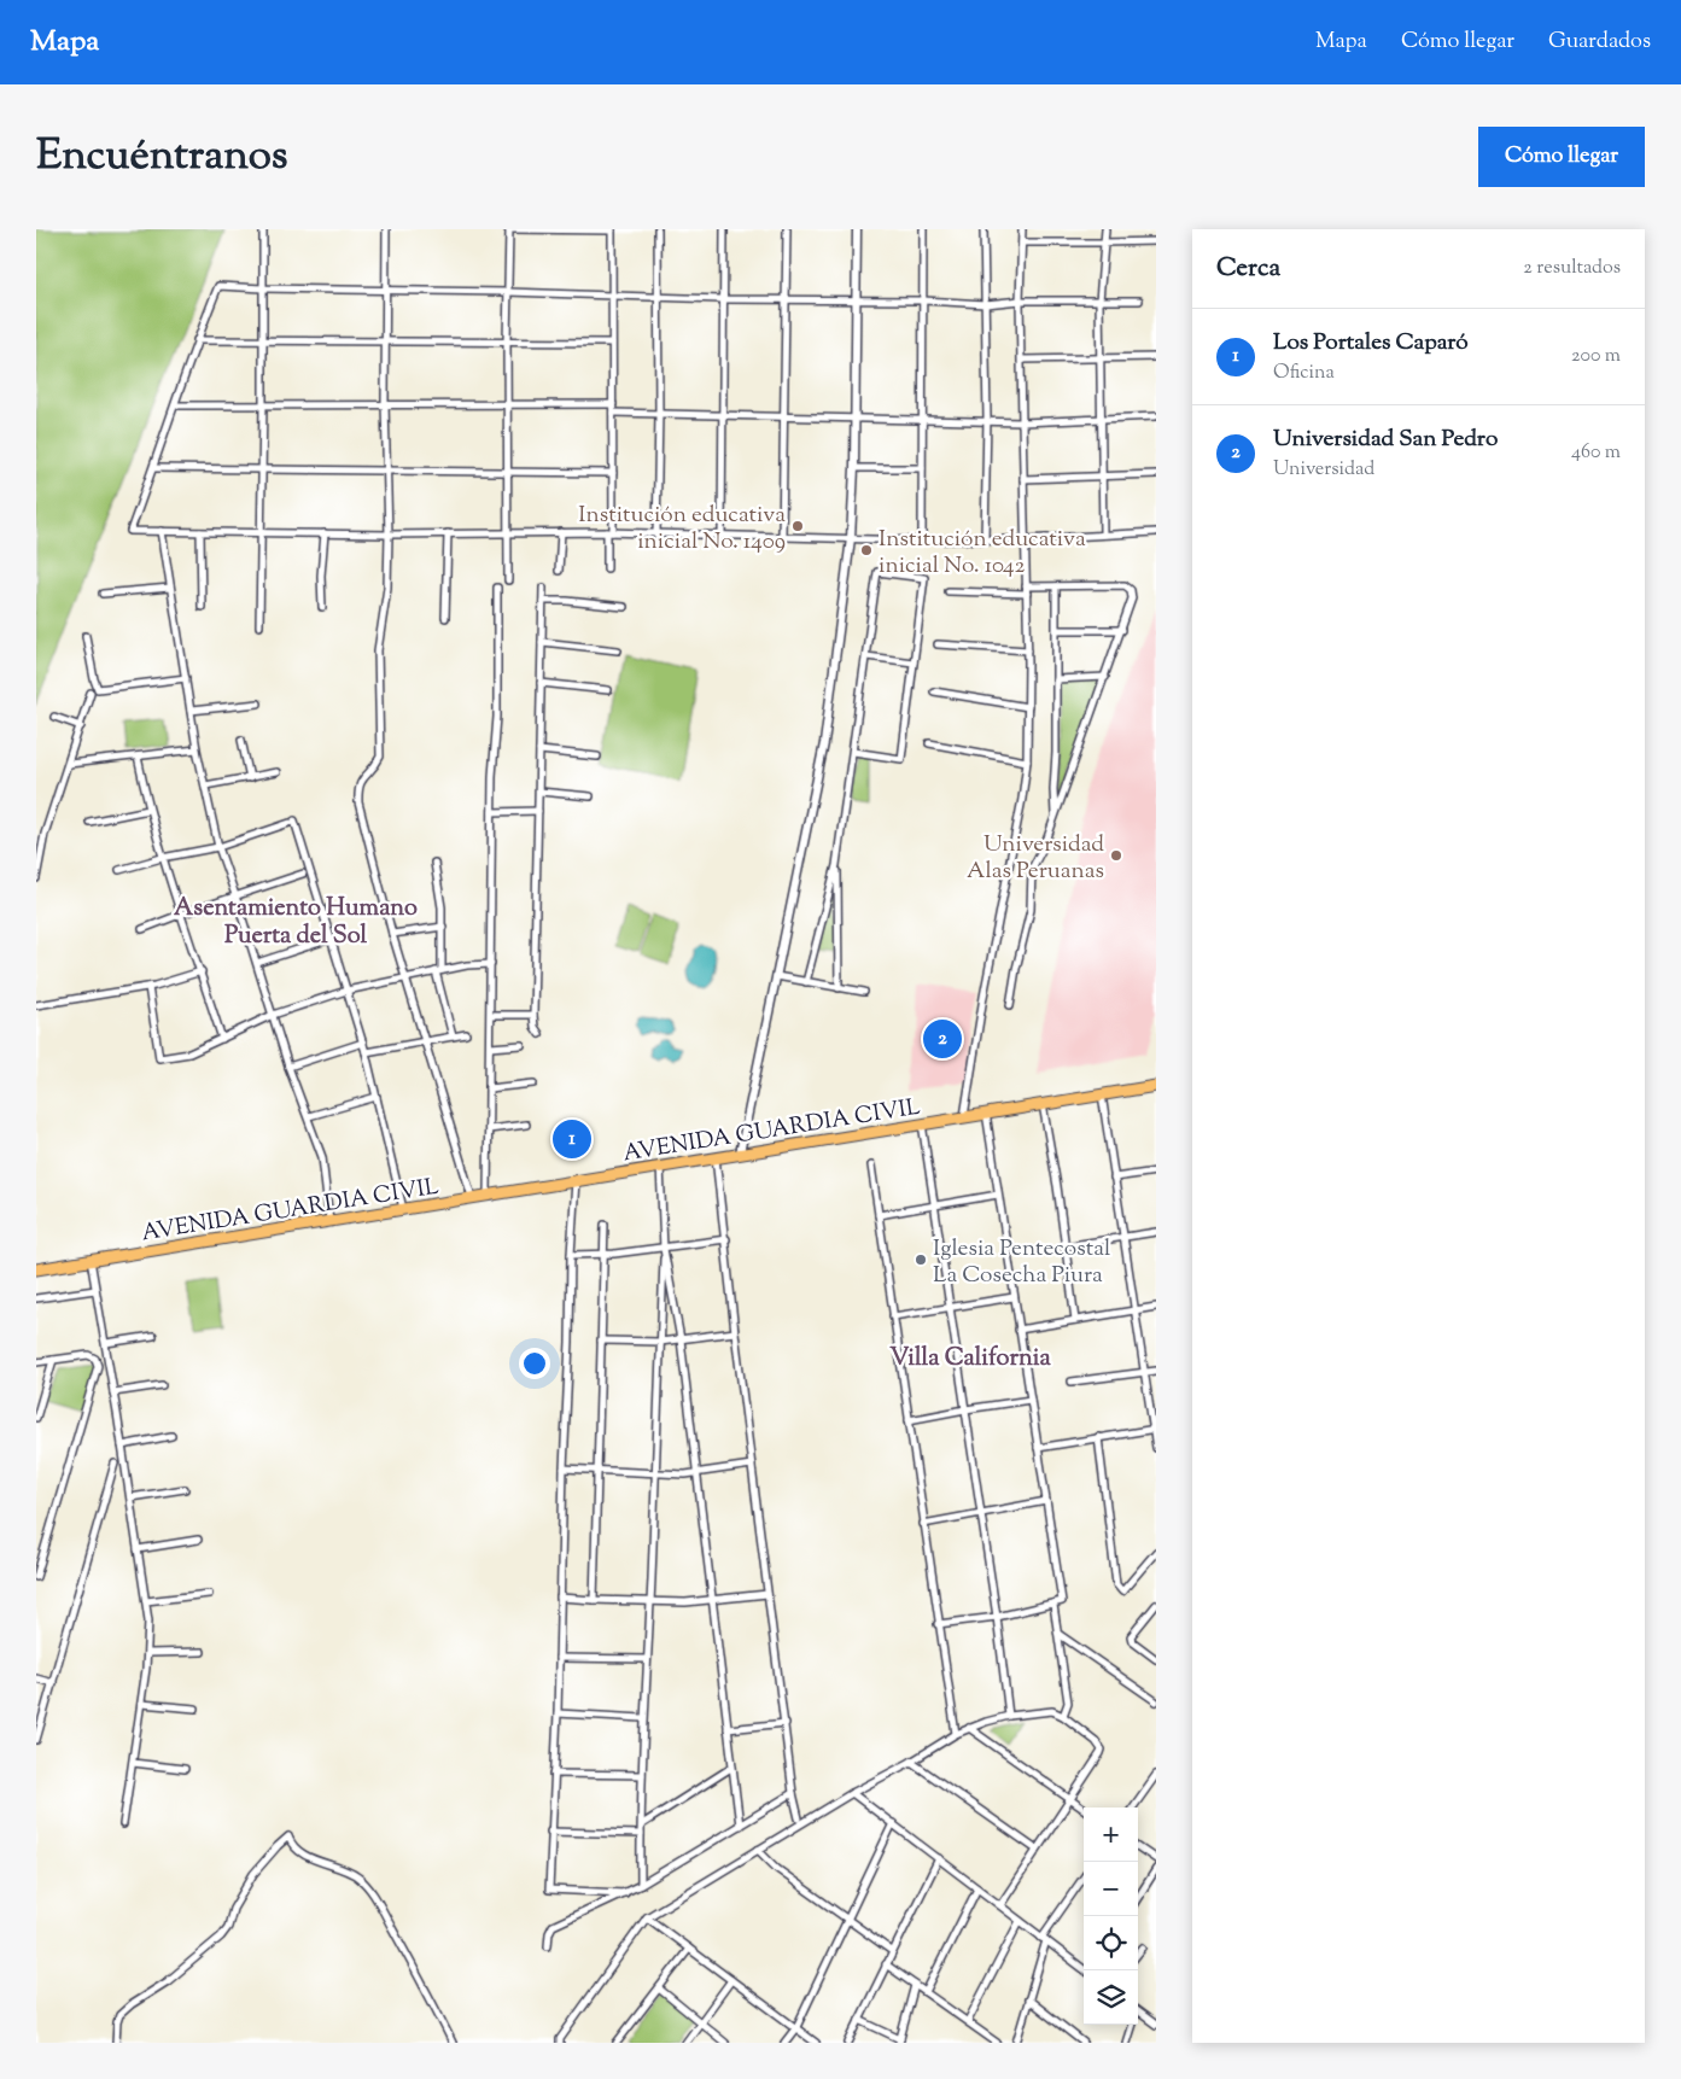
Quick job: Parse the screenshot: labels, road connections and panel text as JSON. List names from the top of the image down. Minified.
{"streets":{"highway":["AVENIDA GUARDIA CIVIL"]},"districts":["Asentamiento Humano Puerta del Sol","Villa California"],"places":["Institución educativa inicial No. 1409","Institución educativa inicial No. 1042","Universidad Alas Peruanas","Iglesia Pentecostal La Cosecha Piura"],"page":{"header":"Mapa","nav":["Mapa","Cómo llegar","Guardados"],"title":"Encuéntranos","buttons":"Cómo llegar","heading":["Cerca","2 resultados"],"list":[{"mark":"1","name":"Los Portales Caparó","note":"Oficina","value":"200 m"},{"mark":"2","name":"Universidad San Pedro","note":"Universidad","value":"460 m"}],"pins":["2","1"],"map_buttons":["+","−"]}}
